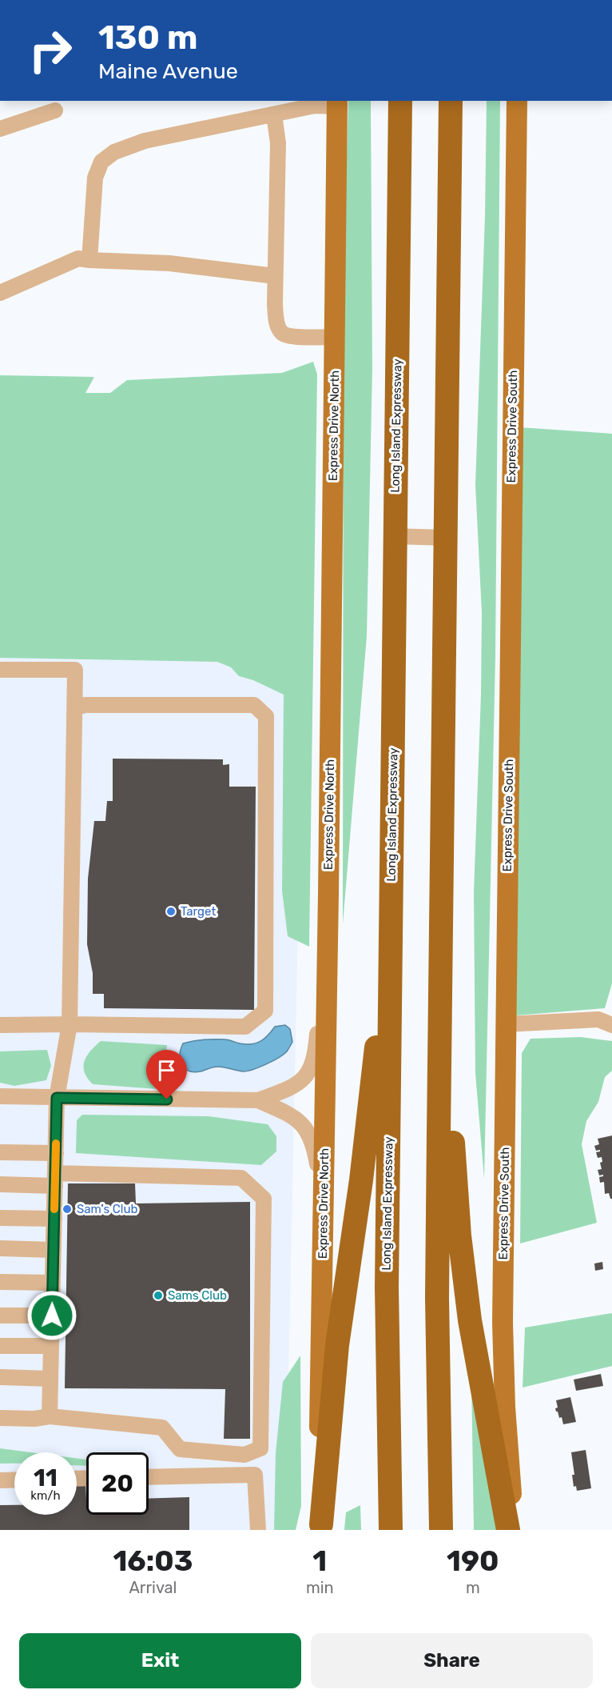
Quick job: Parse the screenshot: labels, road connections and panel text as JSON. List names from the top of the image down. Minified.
{"streets":{"highway":["Long Island Expressway"],"main road":["Express Drive North","Express Drive South"]},"places":["Target","Sam's Club","Sams Club"],"page":{"turn":["130 m","Maine Avenue"],"speed":"11 km/h","limit":"20","eta":["16:03","Arrival","1","min","190","m"],"buttons":["Exit","Share"]}}
